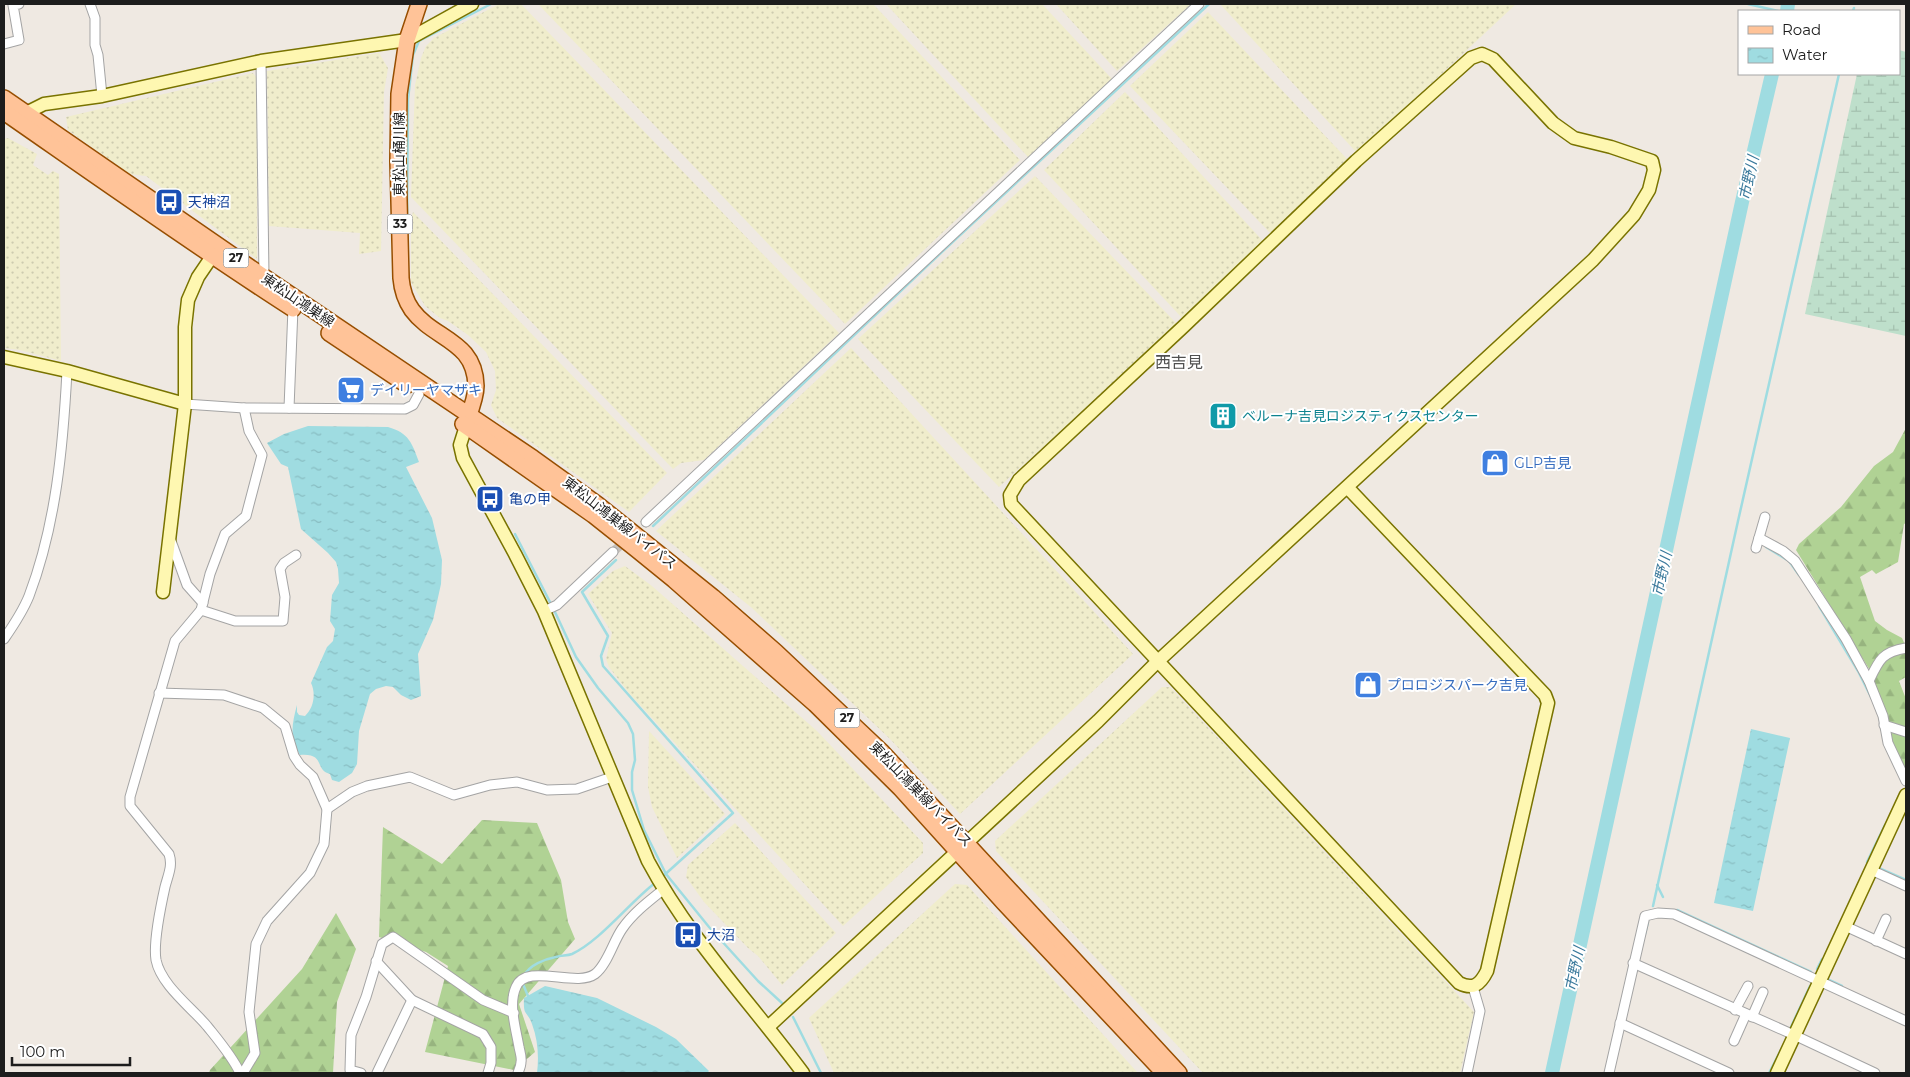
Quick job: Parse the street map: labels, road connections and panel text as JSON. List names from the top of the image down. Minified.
{"streets":{"main road":["東松山桶川線","33","27","東松山鴻巣線","東松山鴻巣線バイパス"]},"crossings":[["東松山桶川線","東松山鴻巣線"],["東松山桶川線","東松山鴻巣線バイパス"],["東松山鴻巣線","東松山鴻巣線バイパス"]],"districts":["西吉見"],"water":["市野川"],"places":{"bus stop":["天神沼","亀の甲","大沼"],"supermarket":["デイリーヤマザキ"],"building":["ベルーナ吉見ロジスティクスセンター"],"shop":["GLP吉見","プロロジスパーク吉見"]},"legend":["Road","Water"],"scale_bar":"100 m"}
